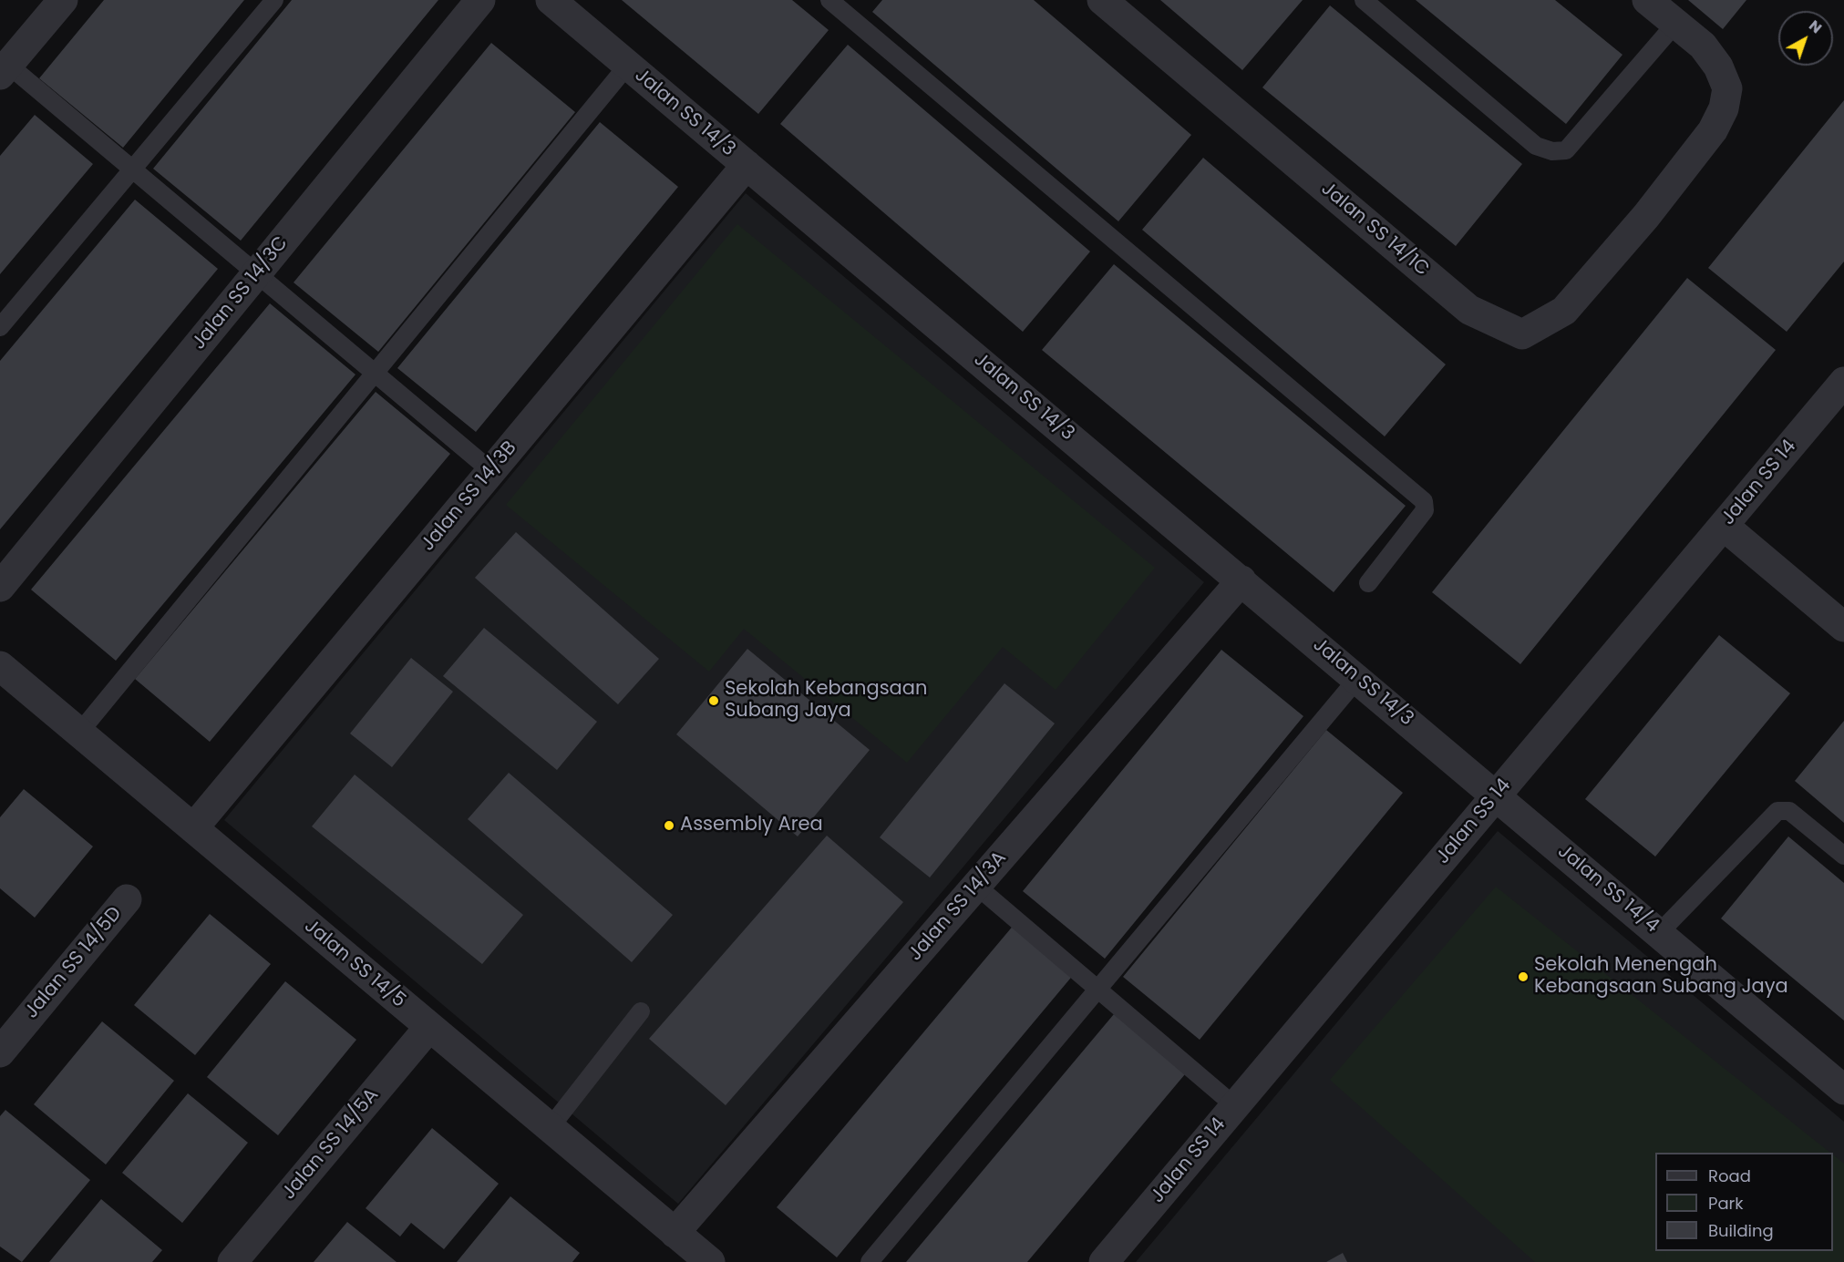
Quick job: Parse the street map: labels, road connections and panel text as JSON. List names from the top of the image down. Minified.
{"streets":{"street":["Jalan SS 14/3","Jalan SS 14/1C","Jalan SS 14/3C","Jalan SS 14","Jalan SS 14/3B","Jalan SS 14/4","Jalan SS 14/3A","Jalan SS 14/5D","Jalan SS 14/5","Jalan SS 14/5A"]},"crossings":[["Jalan SS 14/3","Jalan SS 14"],["Jalan SS 14/3","Jalan SS 14/3B"],["Jalan SS 14/3","Jalan SS 14/4"],["Jalan SS 14/3","Jalan SS 14/3A"],["Jalan SS 14","Jalan SS 14/4"],["Jalan SS 14/3B","Jalan SS 14/5"],["Jalan SS 14/3A","Jalan SS 14/5"],["Jalan SS 14/5","Jalan SS 14/5A"]],"places":["Sekolah Kebangsaan Subang Jaya","Assembly Area","Sekolah Menengah Kebangsaan Subang Jaya"],"legend":["Road","Park","Building"],"north":"top right"}
